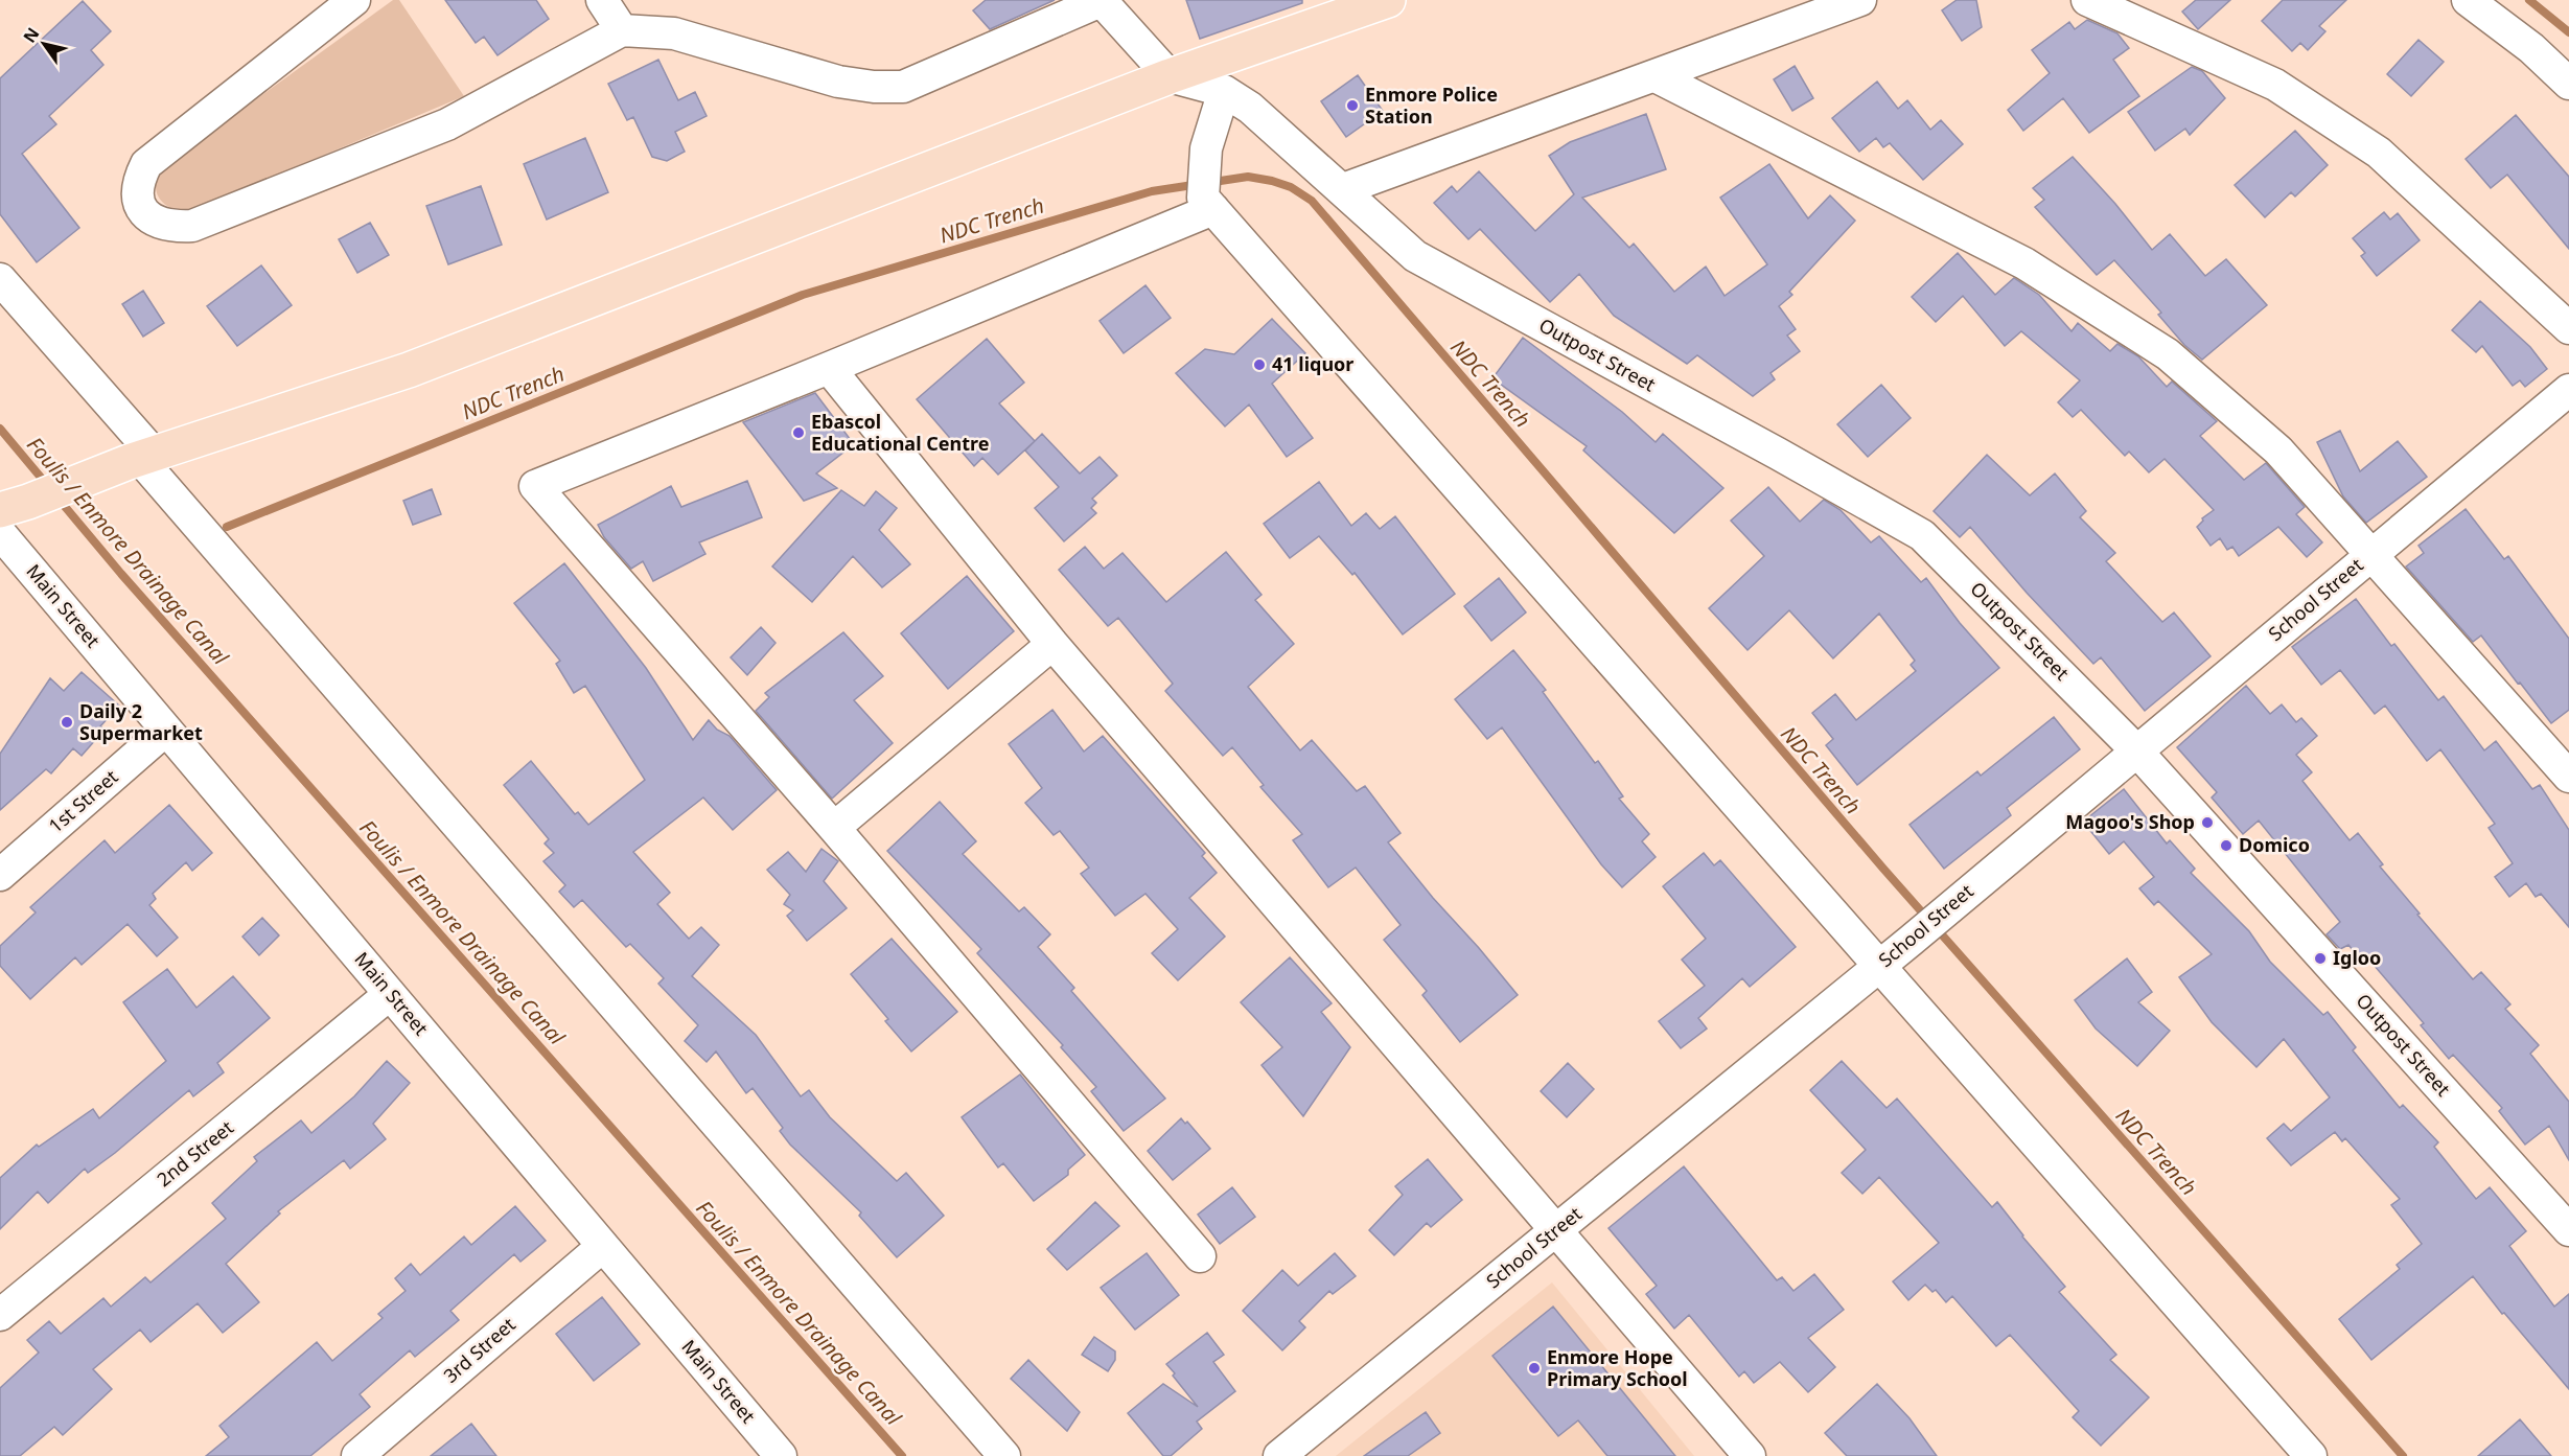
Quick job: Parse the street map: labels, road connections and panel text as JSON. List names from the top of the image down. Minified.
{"streets":{"street":["Outpost Street","School Street","Main Street","1st Street","2nd Street","3rd Street"]},"crossings":[["Outpost Street","School Street"],["Main Street","1st Street"],["Main Street","2nd Street"],["Main Street","3rd Street"]],"water":["NDC Trench","Foulis / Enmore Drainage Canal"],"places":["Enmore Police Station","41 liquor","Ebascol Educational Centre","Daily 2 Supermarket","Magoo's Shop","Domico","Igloo","Enmore Hope Primary School"],"north":"top left"}
